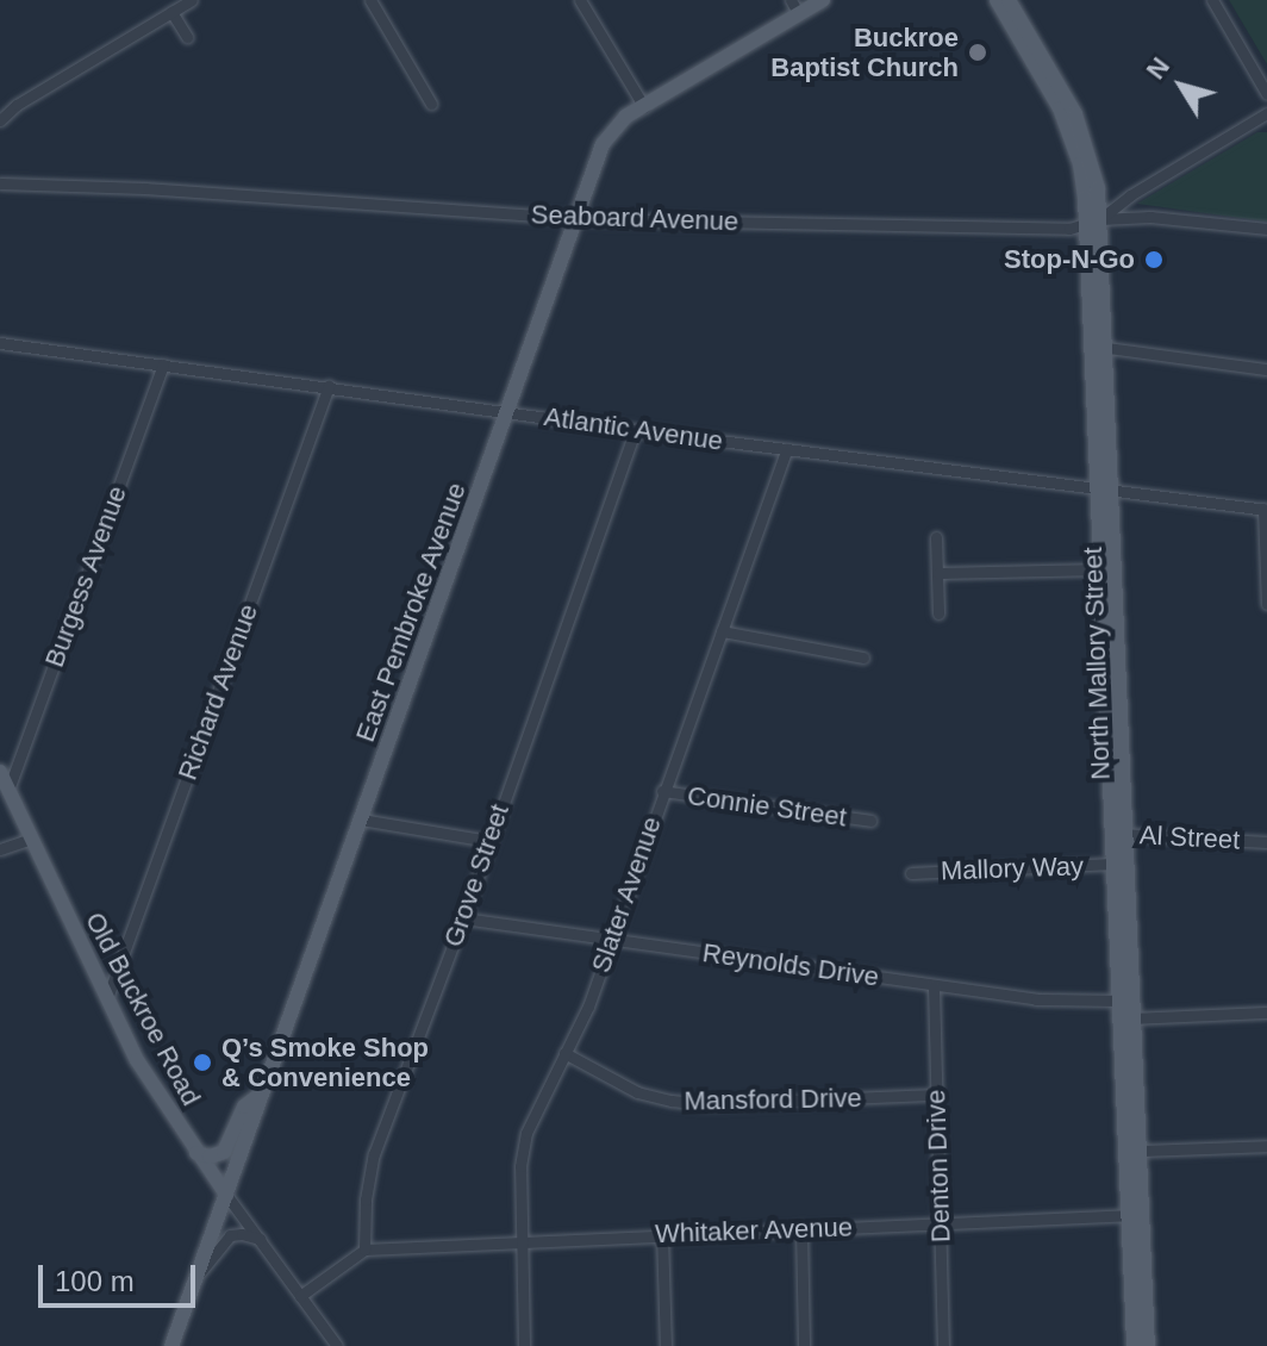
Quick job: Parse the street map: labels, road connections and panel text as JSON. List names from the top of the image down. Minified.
{"streets":{"main road":["East Pembroke Avenue","North Mallory Street","Old Buckroe Road"],"street":["Seaboard Avenue","Atlantic Avenue","Burgess Avenue","Richard Avenue","Connie Street","Al Street","Mallory Way","Grove Street","Slater Avenue","Reynolds Drive","Mansford Drive","Denton Drive","Whitaker Avenue"]},"crossings":[["Seaboard Avenue","East Pembroke Avenue"],["Seaboard Avenue","North Mallory Street"],["Atlantic Avenue","Burgess Avenue"],["Atlantic Avenue","East Pembroke Avenue"],["Atlantic Avenue","North Mallory Street"],["Atlantic Avenue","Richard Avenue"],["Atlantic Avenue","Grove Street"],["Atlantic Avenue","Slater Avenue"],["Burgess Avenue","Old Buckroe Road"],["East Pembroke Avenue","Old Buckroe Road"],["North Mallory Street","Al Street"],["North Mallory Street","Mallory Way"],["North Mallory Street","Reynolds Drive"],["North Mallory Street","Whitaker Avenue"],["Richard Avenue","Old Buckroe Road"],["Connie Street","Slater Avenue"],["Grove Street","Reynolds Drive"],["Grove Street","Whitaker Avenue"],["Slater Avenue","Reynolds Drive"],["Slater Avenue","Mansford Drive"],["Slater Avenue","Whitaker Avenue"],["Reynolds Drive","Denton Drive"],["Mansford Drive","Denton Drive"],["Denton Drive","Whitaker Avenue"]],"places":["Buckroe Baptist Church","Stop-N-Go","Q’s Smoke Shop & Convenience"],"scale_bar":"100 m","north":"top left"}
